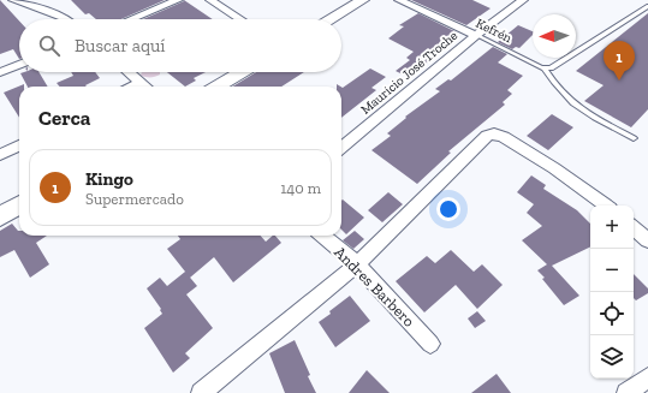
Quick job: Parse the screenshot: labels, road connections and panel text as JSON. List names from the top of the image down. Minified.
{"streets":{"street":["Kefrén","Mauricio José Troche","Andres Barbero"]},"crossings":[["Kefrén","Mauricio José Troche"]],"north":"left","page":{"search":"Buscar aquí","pins":"1","heading":"Cerca","list":[{"mark":"1","name":"Kingo","note":"Supermercado","value":"140 m"}],"map_buttons":["+","−"]}}
